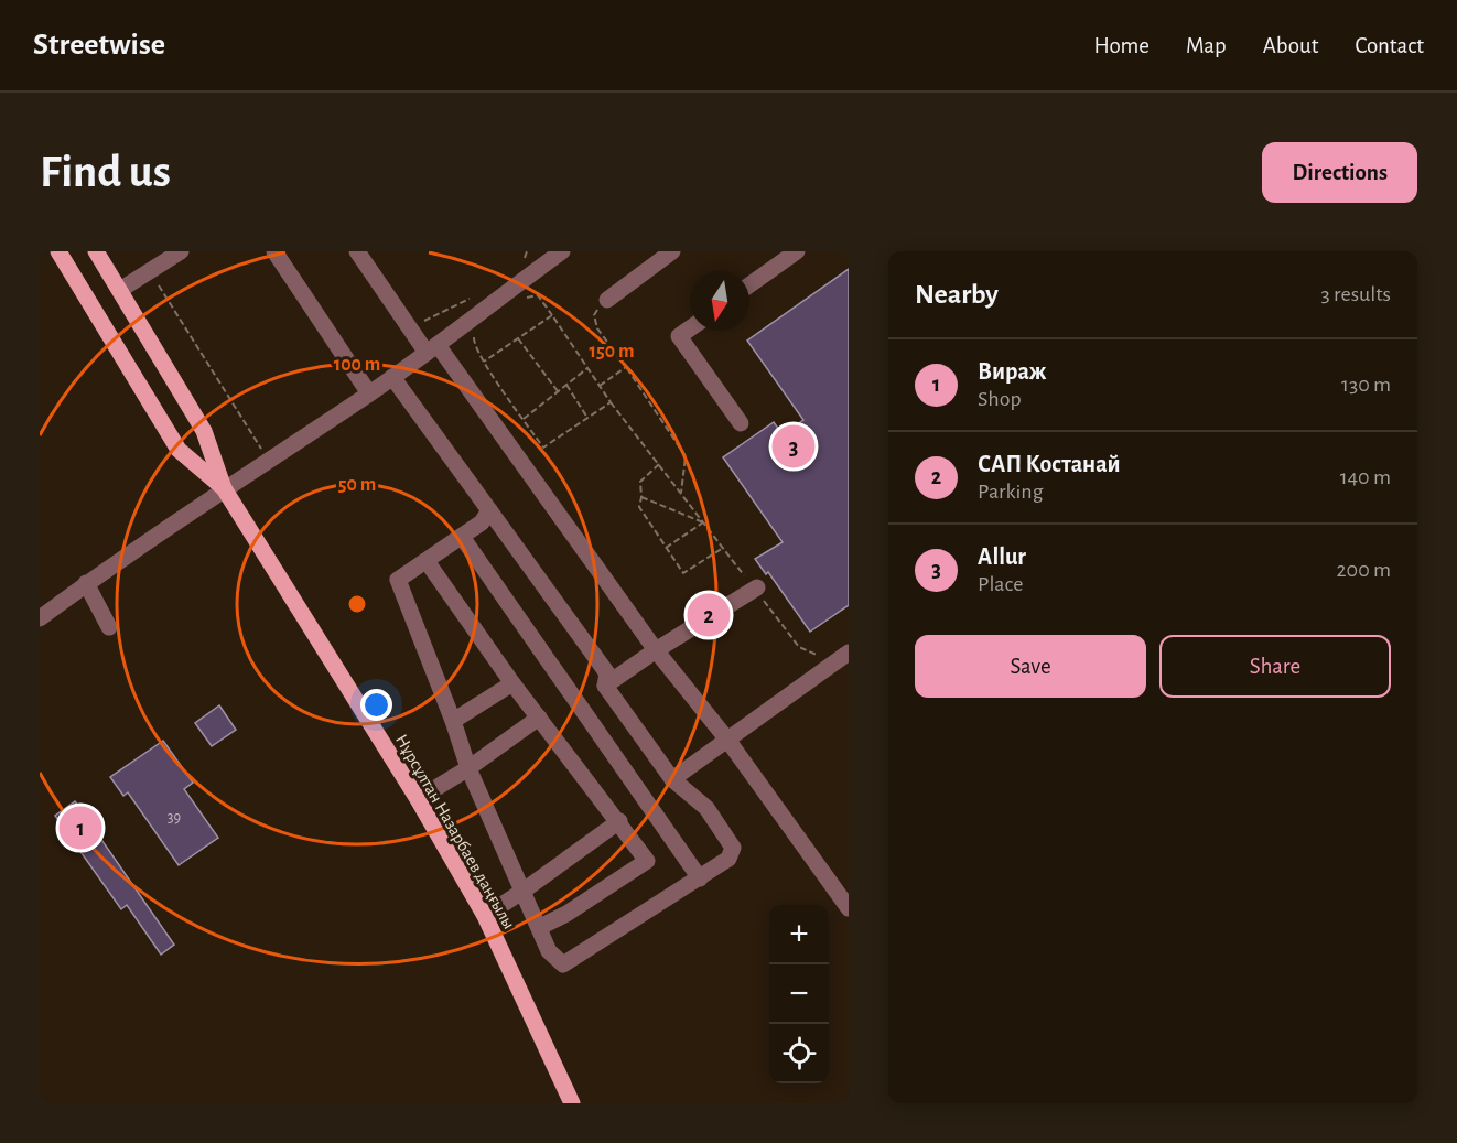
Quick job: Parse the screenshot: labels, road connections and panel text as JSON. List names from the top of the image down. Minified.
{"streets":{"main road":["Нұрсұлтан Назарбаев даңғылы"]},"house_numbers":["39"],"north":"bottom","page":{"header":"Streetwise","nav":["Home","Map","About","Contact"],"buttons":["Directions",["Save","Share"]],"title":"Find us","heading":["Nearby","3 results"],"list":[{"mark":"1","name":"Вираж","note":"Shop","value":"130 m"},{"mark":"2","name":"САП Костанай","note":"Parking","value":"140 m"},{"mark":"3","name":"Allur","note":"Place","value":"200 m"}],"pins":["3","2","1"],"map_buttons":["+","−"]},"rings":["150 m","100 m","50 m"]}
